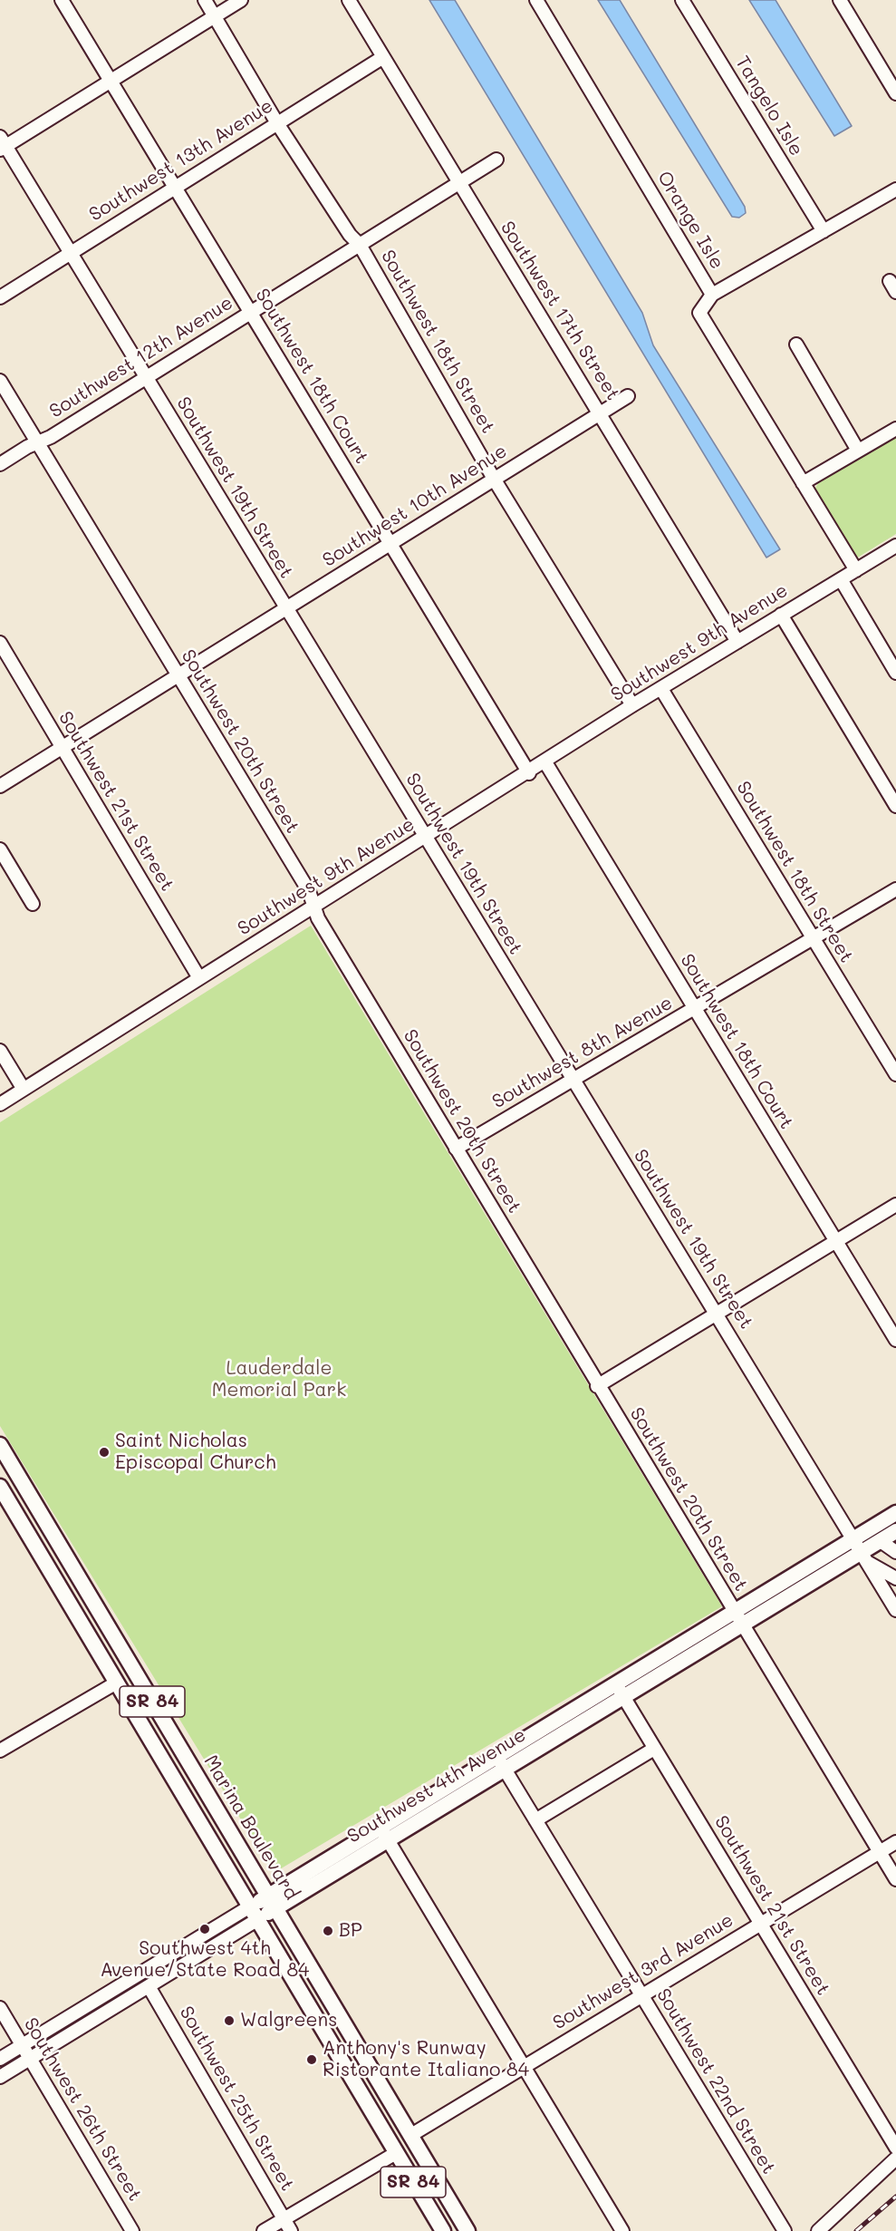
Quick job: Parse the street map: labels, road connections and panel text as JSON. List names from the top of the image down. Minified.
{"streets":{"main road":["SR 84","Southwest 4th Avenue","Marina Boulevard"],"street":["Tangelo Isle","Southwest 13th Avenue","Orange Isle","Southwest 17th Street","Southwest 18th Street","Southwest 12th Avenue","Southwest 18th Court","Southwest 19th Street","Southwest 10th Avenue","Southwest 9th Avenue","Southwest 20th Street","Southwest 21st Street","Southwest 8th Avenue","Southwest 3rd Avenue","Southwest 22nd Street","Southwest 25th Street","Southwest 26th Street"]},"crossings":[["Southwest 13th Avenue","Southwest 17th Street"],["Southwest 13th Avenue","Southwest 18th Street"],["Southwest 13th Avenue","Southwest 18th Court"],["Southwest 13th Avenue","Southwest 19th Street"],["Orange Isle","Southwest 9th Avenue"],["Southwest 17th Street","Southwest 12th Avenue"],["Southwest 17th Street","Southwest 10th Avenue"],["Southwest 17th Street","Southwest 9th Avenue"],["Southwest 18th Street","Southwest 12th Avenue"],["Southwest 18th Street","Southwest 10th Avenue"],["Southwest 18th Street","Southwest 9th Avenue"],["Southwest 18th Street","Southwest 8th Avenue"],["Southwest 12th Avenue","Southwest 18th Court"],["Southwest 12th Avenue","Southwest 19th Street"],["Southwest 12th Avenue","Southwest 20th Street"],["Southwest 18th Court","Southwest 10th Avenue"],["Southwest 18th Court","Southwest 9th Avenue"],["Southwest 18th Court","Southwest 8th Avenue"],["Southwest 19th Street","Southwest 10th Avenue"],["Southwest 19th Street","Southwest 9th Avenue"],["Southwest 19th Street","Southwest 8th Avenue"],["Southwest 19th Street","Southwest 4th Avenue"],["Southwest 10th Avenue","Southwest 20th Street"],["Southwest 10th Avenue","Southwest 21st Street"],["Southwest 9th Avenue","Southwest 20th Street"],["Southwest 9th Avenue","Southwest 21st Street"],["Southwest 20th Street","Southwest 8th Avenue"],["Southwest 20th Street","Southwest 4th Avenue"],["Southwest 20th Street","Southwest 3rd Avenue"],["Southwest 21st Street","Southwest 4th Avenue"],["Southwest 21st Street","Southwest 3rd Avenue"],["SR 84","Southwest 4th Avenue"],["Southwest 4th Avenue","Marina Boulevard"],["Southwest 4th Avenue","Southwest 22nd Street"],["Southwest 4th Avenue","Southwest 25th Street"],["Southwest 4th Avenue","Southwest 26th Street"],["Marina Boulevard","Southwest 3rd Avenue"],["Southwest 3rd Avenue","Southwest 22nd Street"]],"parks":["Lauderdale Memorial Park"],"places":["Saint Nicholas Episcopal Church","Southwest 4th Avenue/State Road 84","BP","Walgreens","Anthony's Runway Ristorante Italiano 84"]}
